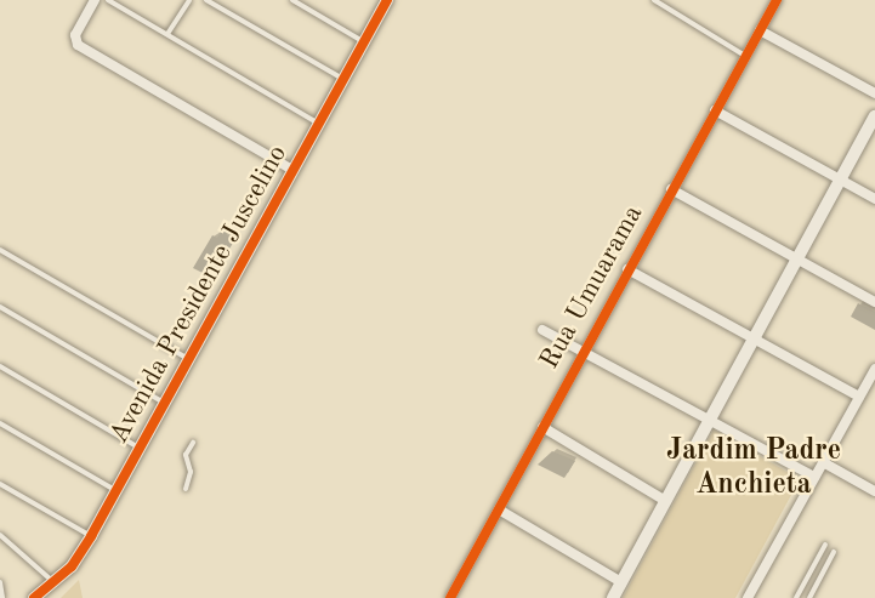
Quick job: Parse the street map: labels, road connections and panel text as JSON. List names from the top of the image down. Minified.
{"streets":{"street":["Rua Umuarama","Avenida Presidente Juscelino"]},"districts":["Jardim Padre Anchieta"]}
